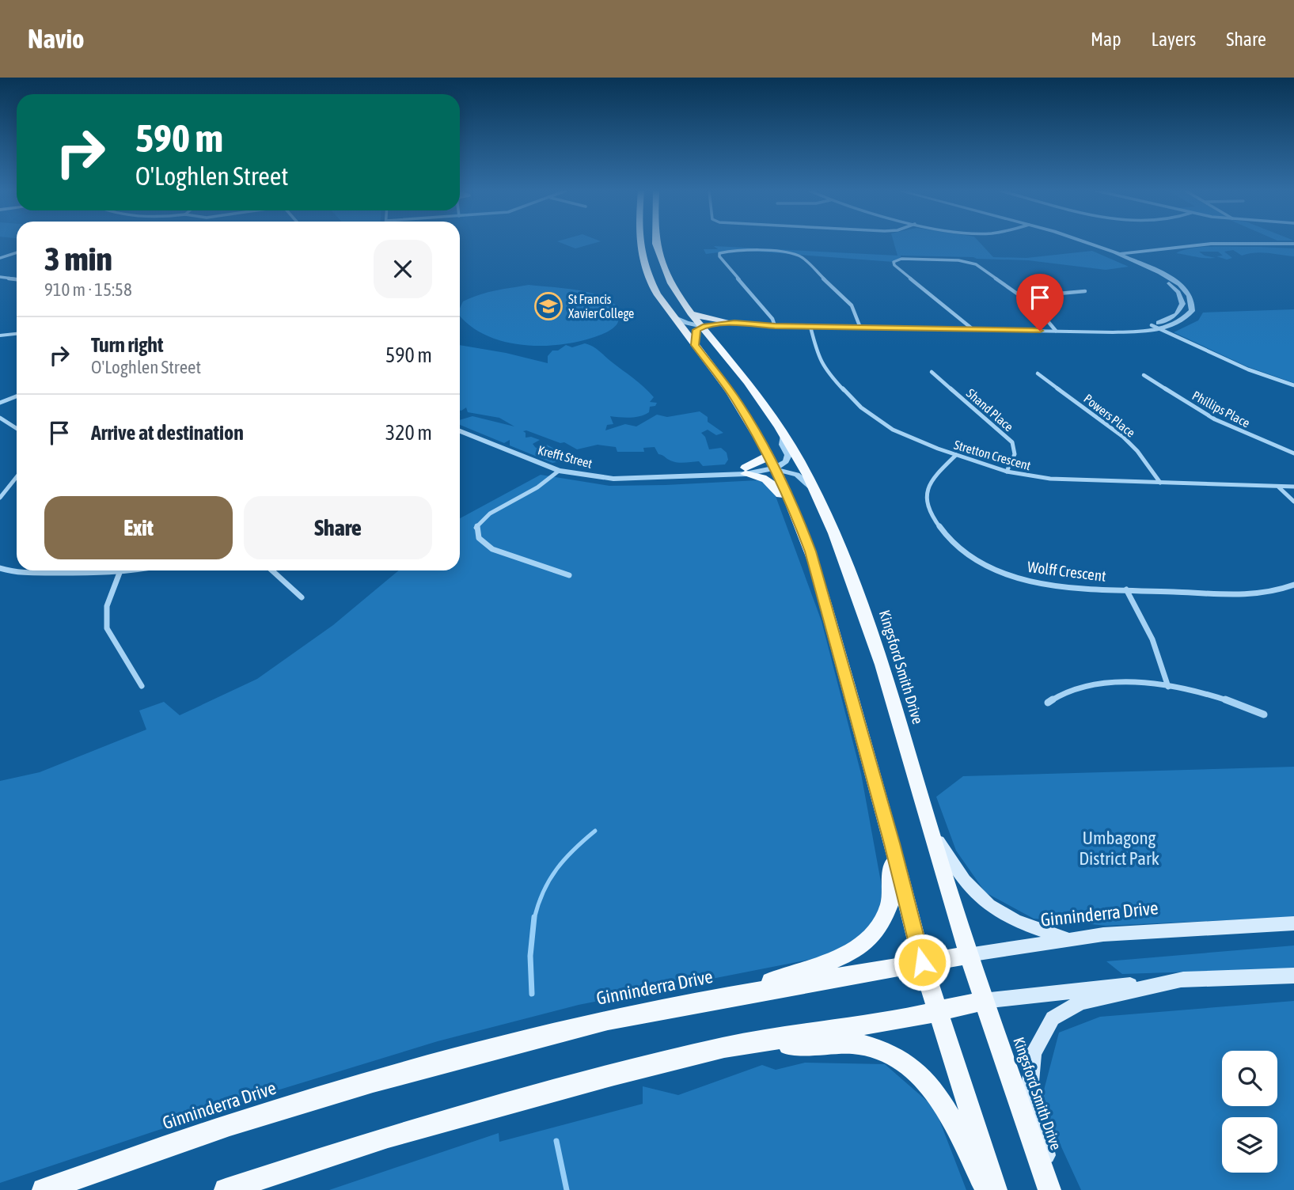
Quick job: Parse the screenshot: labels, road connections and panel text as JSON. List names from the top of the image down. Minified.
{"streets":{"main road":["Kingsford Smith Drive","Ginninderra Drive"],"street":["Phillips Place","Shand Place","Powers Place","Stretton Crescent","Krefft Street","Wolff Crescent"]},"crossings":[["Shand Place","Stretton Crescent"],["Powers Place","Stretton Crescent"],["Stretton Crescent","Wolff Crescent"],["Kingsford Smith Drive","Ginninderra Drive"]],"parks":["Umbagong District Park"],"places":{"school or university":["St Francis Xavier College"]},"page":{"header":"Navio","nav":["Map","Layers","Share"],"turn":["590 m","O'Loghlen Street"],"heading":["3 min","910 m · 15:58"],"list":[{"name":"Turn right","note":"O'Loghlen Street","value":"590 m"},{"name":"Arrive at destination","value":"320 m"}],"buttons":["Exit","Share"]}}
